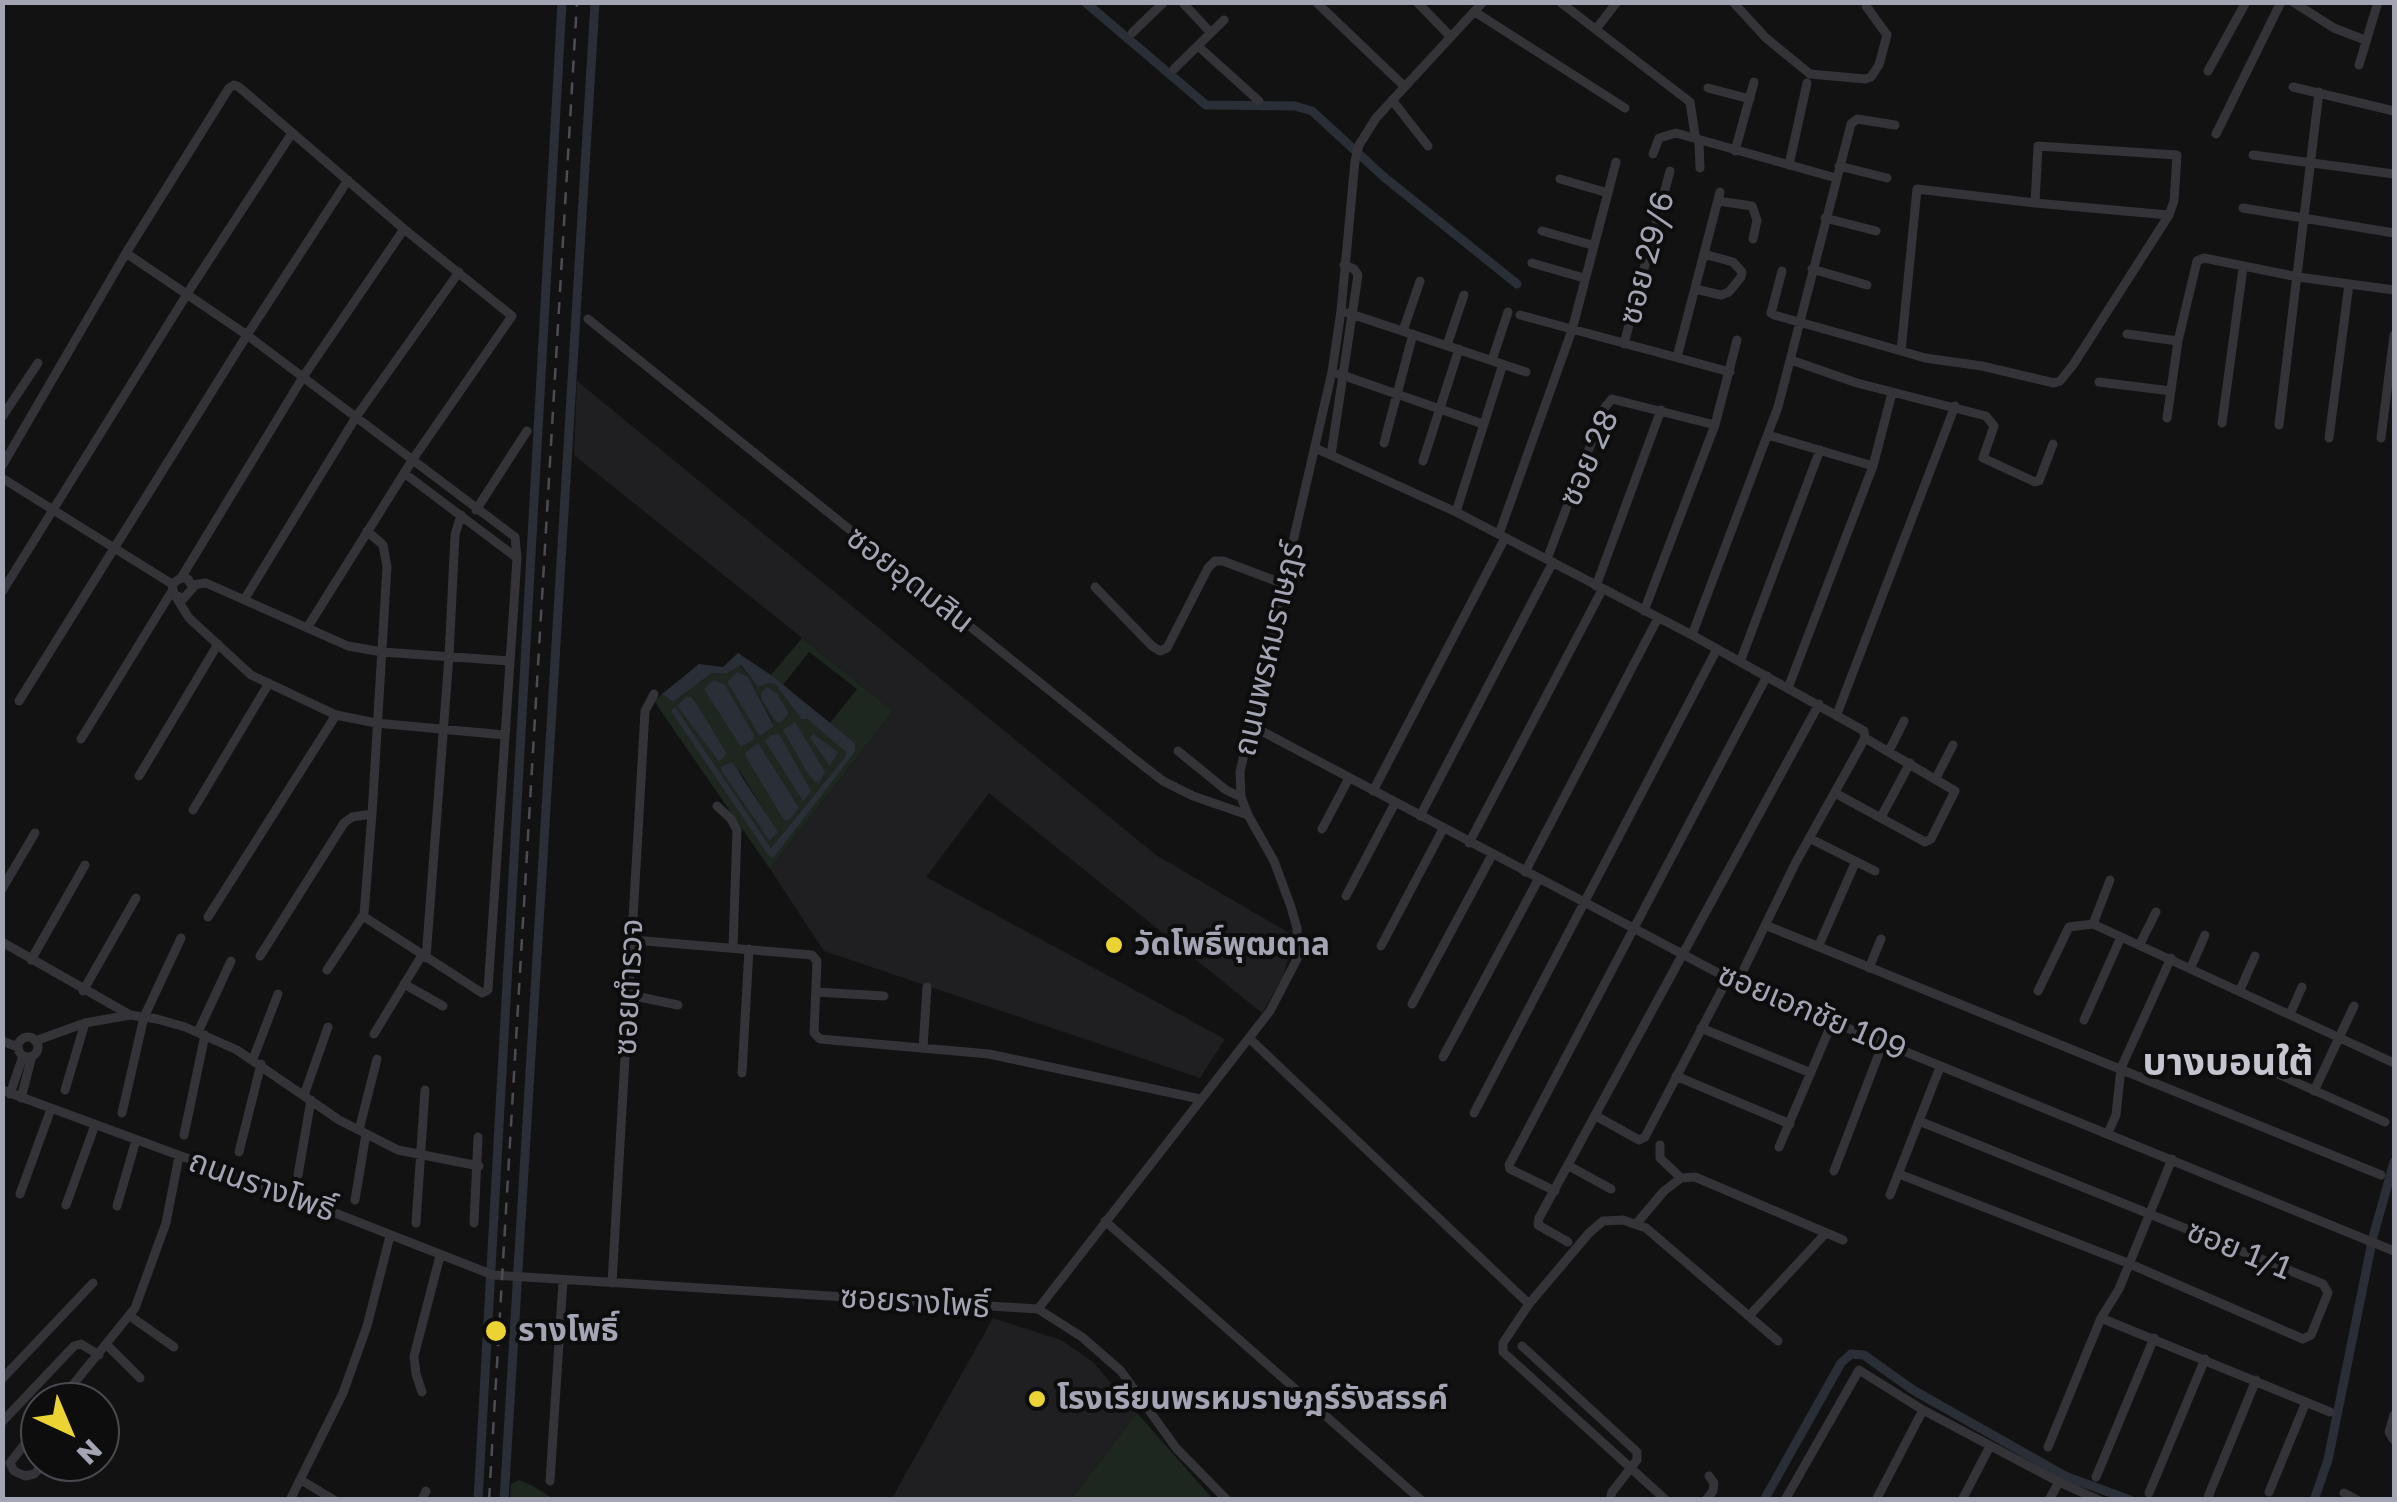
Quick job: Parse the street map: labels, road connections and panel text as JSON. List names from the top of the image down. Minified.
{"streets":{"street":["ซอย 29/6","ซอย 28","ซอยอุดมสิน","ถนนพรหมราษฎร์","ซอยตำรวจ","ซอยเอกชัย 109","ถนนรางโพธิ์","ซอย 1/1","ซอยรางโพธิ์"]},"crossings":[["ซอยอุดมสิน","ถนนพรหมราษฎร์"],["ถนนพรหมราษฎร์","ซอยเอกชัย 109"],["ถนนพรหมราษฎร์","ซอยรางโพธิ์"],["ซอยตำรวจ","ซอยรางโพธิ์"],["ถนนรางโพธิ์","ซอยรางโพธิ์"]],"districts":["บางบอนใต้"],"places":["วัดโพธิ์พุฒตาล","รางโพธิ์","โรงเรียนพรหมราษฎร์รังสรรค์"],"north":"bottom right"}
